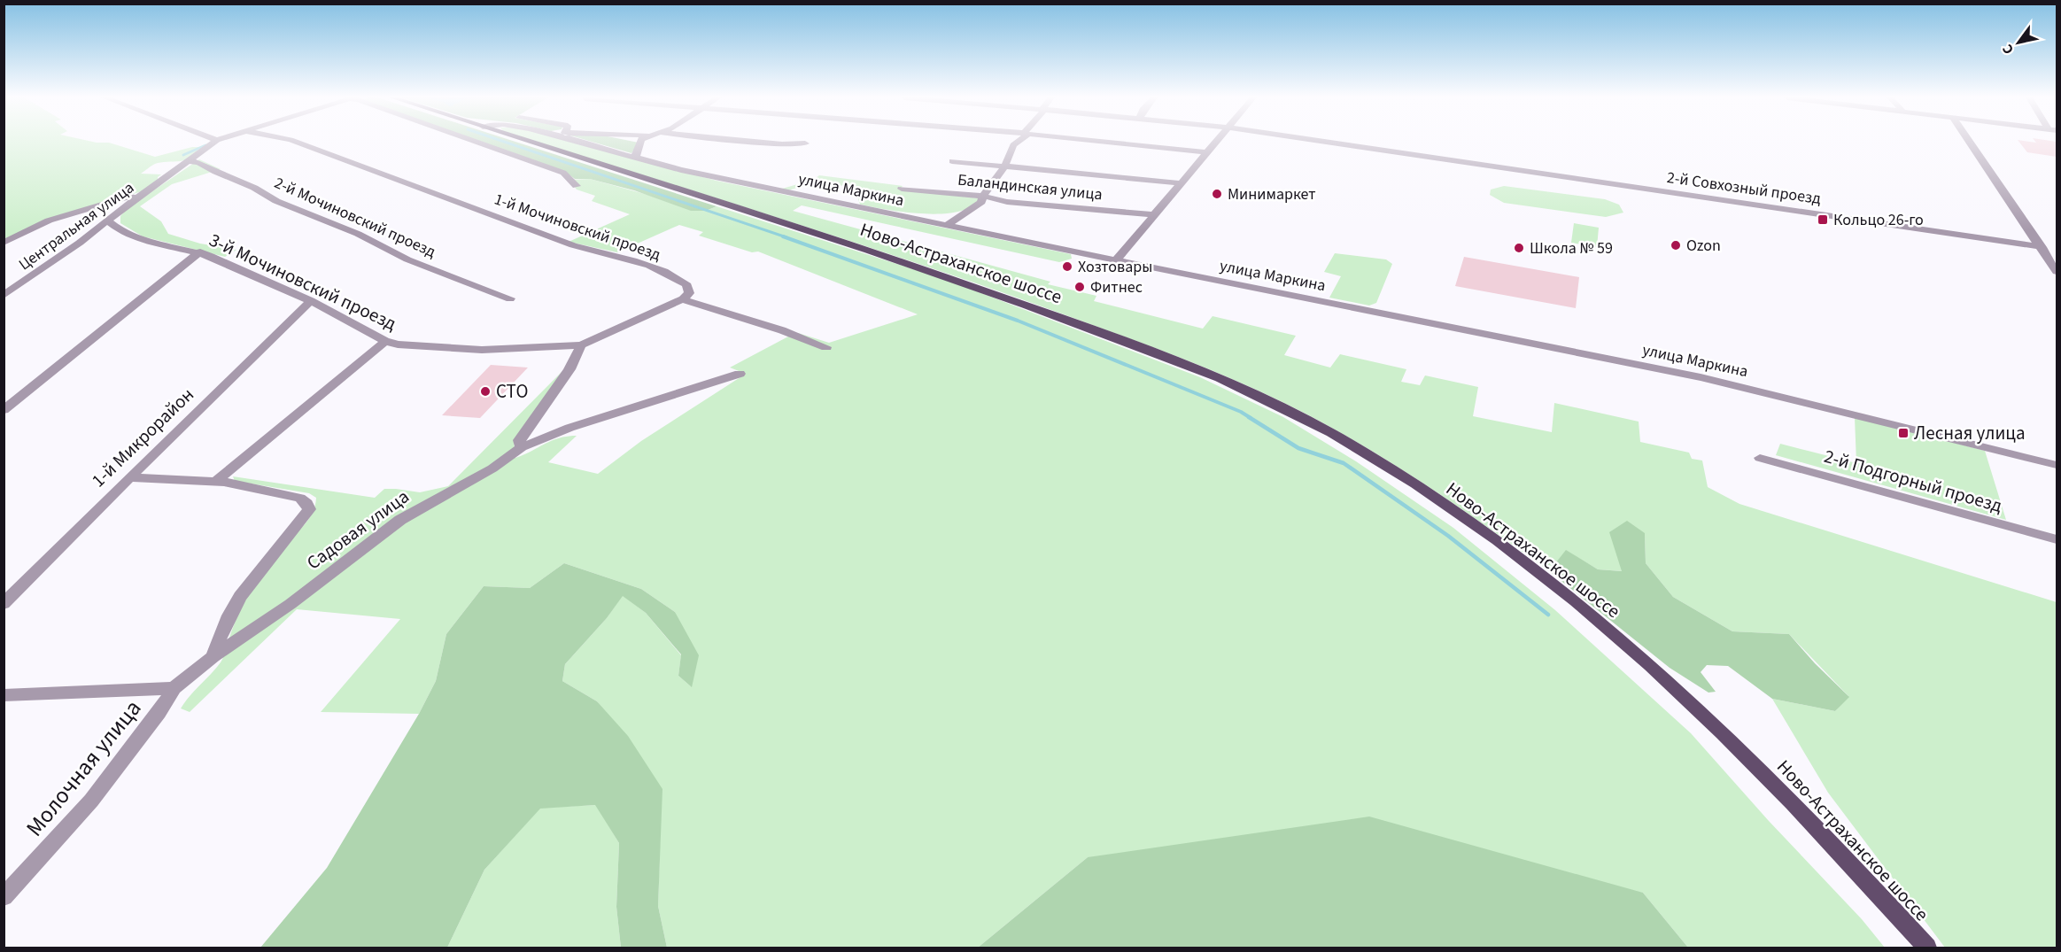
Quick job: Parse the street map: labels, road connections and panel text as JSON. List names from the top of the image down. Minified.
{"streets":{"main road":["Ново-Астраханское шоссе"],"street":["Баландинская улица","2-й Совхозный проезд","улица Маркина","2-й Мочиновский проезд","Центральная улица","1-й Мочиновский проезд","3-й Мочиновский проезд","1-й Микрорайон","2-й Подгорный проезд","Садовая улица","Молочная улица"]},"crossings":[["2-й Мочиновский проезд","Центральная улица"],["Центральная улица","3-й Мочиновский проезд"],["1-й Мочиновский проезд","3-й Мочиновский проезд"],["3-й Мочиновский проезд","1-й Микрорайон"],["Садовая улица","Молочная улица"]],"places":{"other":["Минимаркет","Ozon","Школа № 59","Хозтовары","Фитнес","СТО"],"transit":["Кольцо 26-го","Лесная улица"]},"north":"bottom left"}
